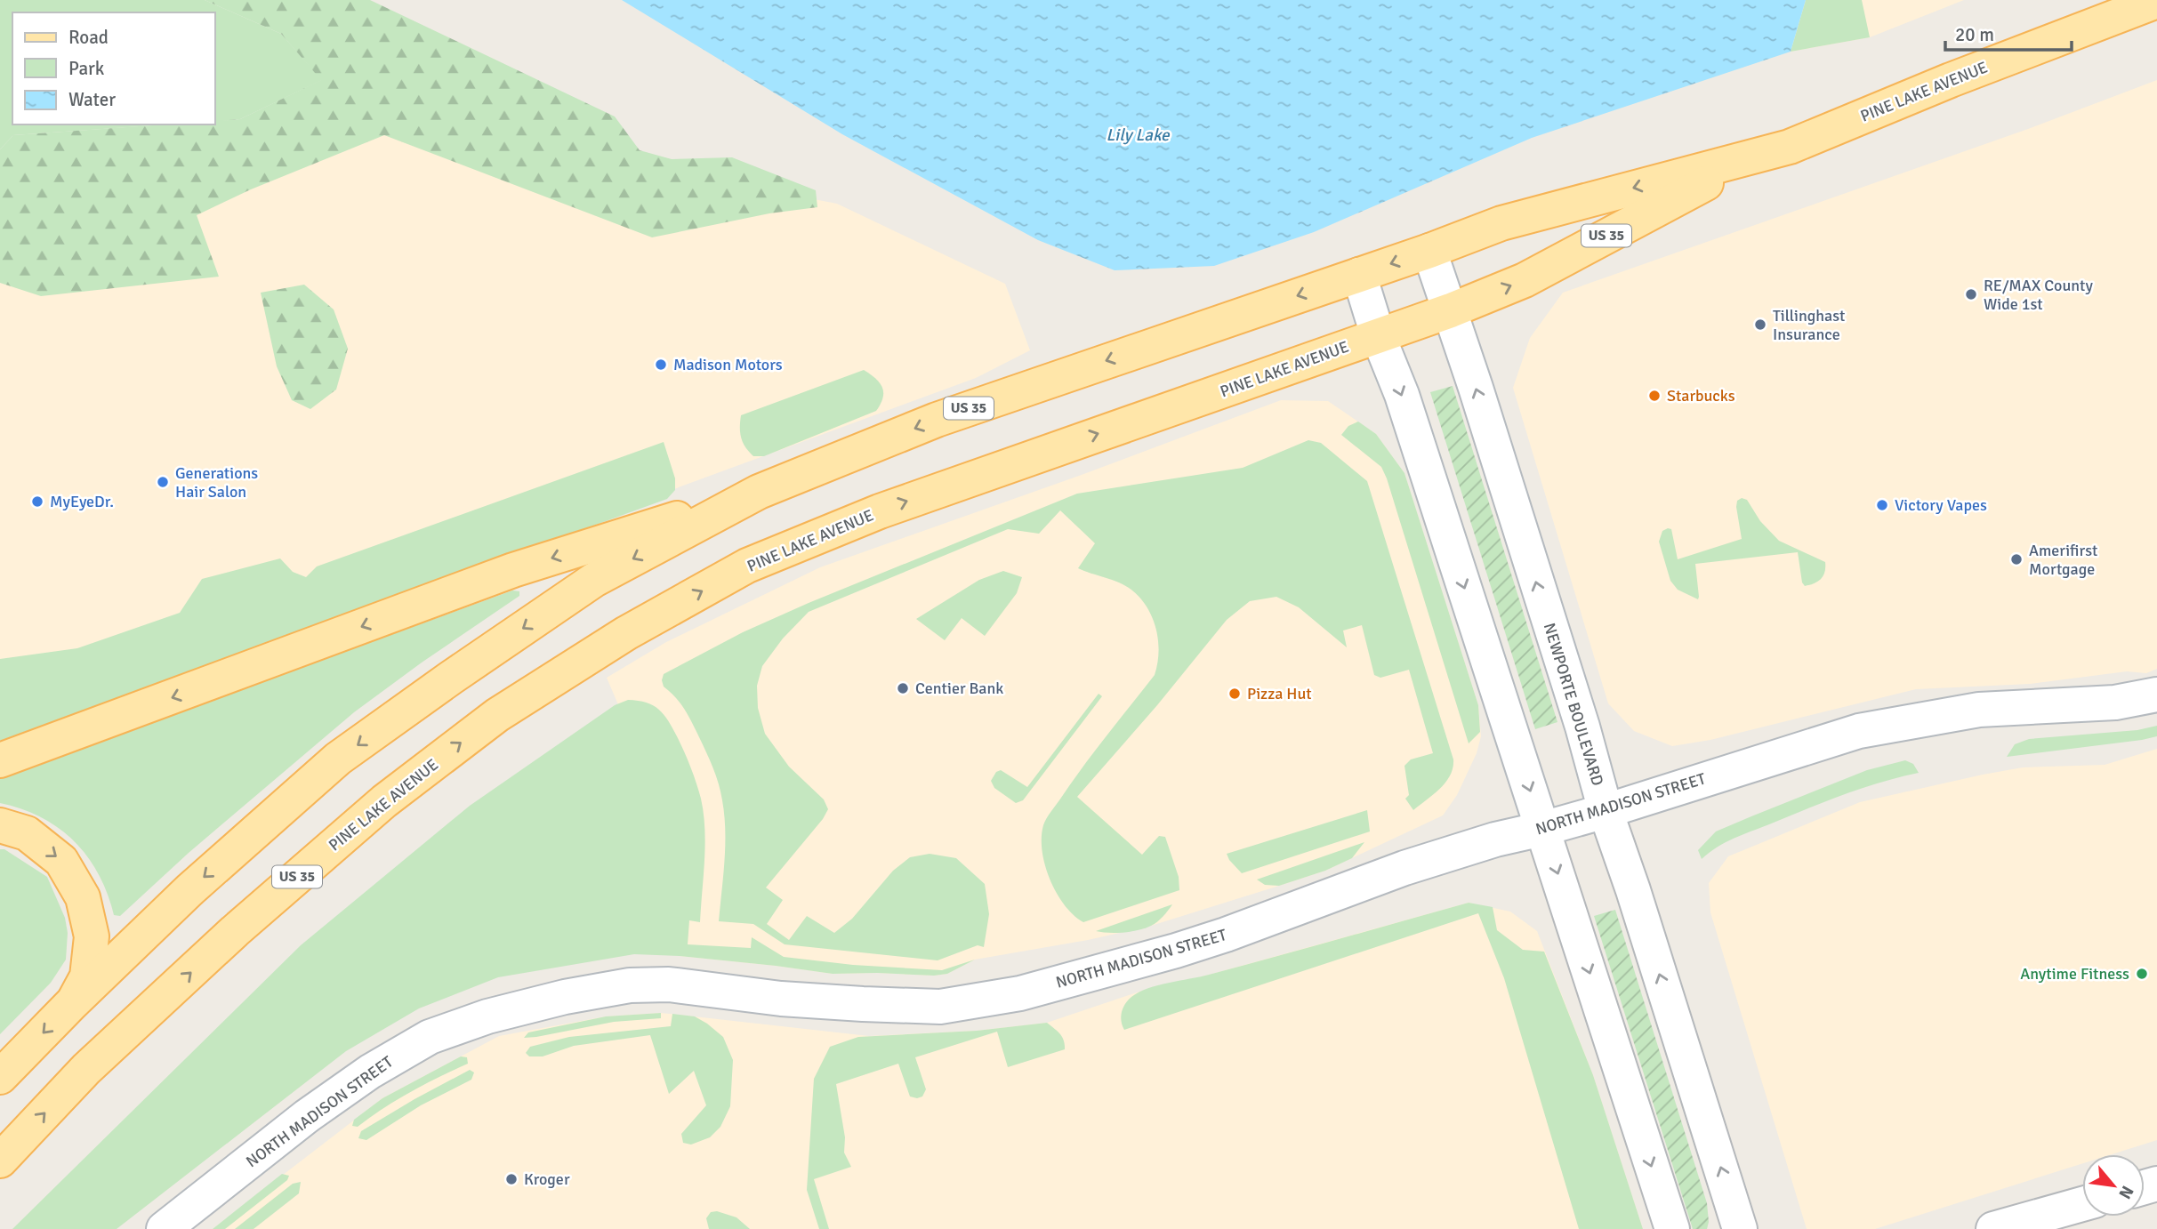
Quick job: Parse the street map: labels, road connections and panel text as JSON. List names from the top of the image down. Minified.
{"streets":{"main road":["PINE LAKE AVENUE","US 35"],"street":["NEWPORTE BOULEVARD","NORTH MADISON STREET"]},"crossings":[["PINE LAKE AVENUE","NEWPORTE BOULEVARD"],["NEWPORTE BOULEVARD","NORTH MADISON STREET"]],"water":["Lily Lake"],"places":["RE/MAX County Wide 1st","Tillinghast Insurance","Madison Motors","Starbucks","Generations Hair Salon","MyEyeDr.","Victory Vapes","Amerifirst Mortgage","Centier Bank","Pizza Hut","Anytime Fitness","Kroger"],"legend":["Road","Park","Water"],"scale_bar":"20 m","north":"bottom right"}
